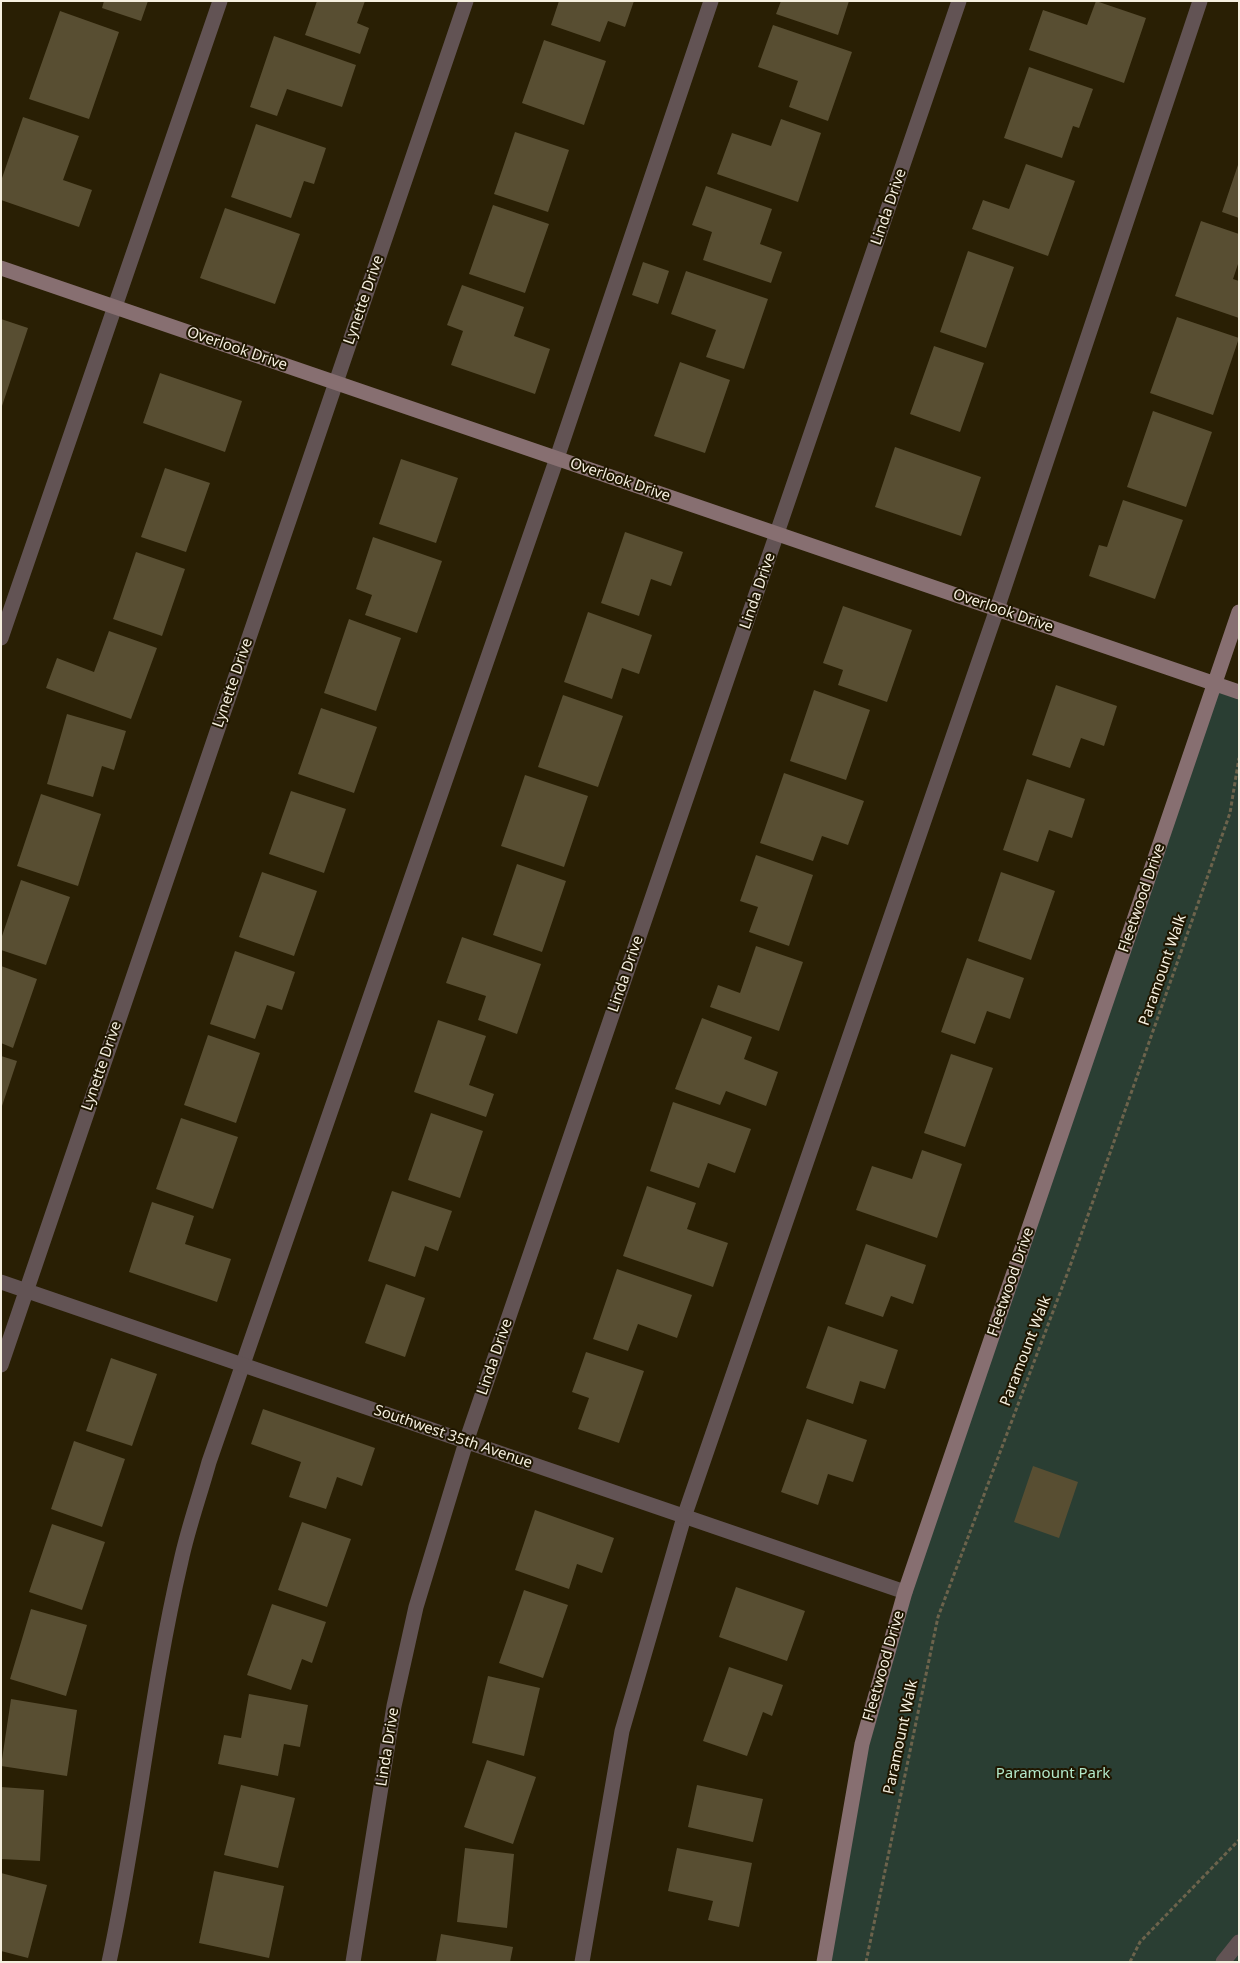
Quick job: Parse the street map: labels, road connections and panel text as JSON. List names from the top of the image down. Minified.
{"streets":{"street":["Linda Drive","Lynette Drive","Overlook Drive","Fleetwood Drive","Southwest 35th Avenue"],"path":["Paramount Walk"]},"crossings":[["Linda Drive","Overlook Drive"],["Linda Drive","Southwest 35th Avenue"],["Lynette Drive","Overlook Drive"],["Lynette Drive","Southwest 35th Avenue"],["Overlook Drive","Fleetwood Drive"],["Fleetwood Drive","Southwest 35th Avenue"]],"parks":["Paramount Park"]}
